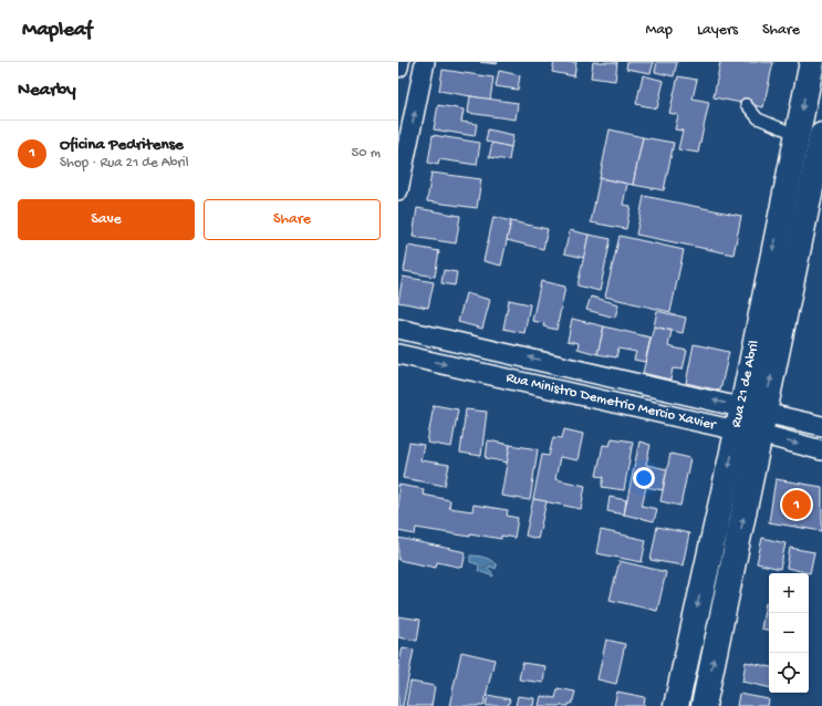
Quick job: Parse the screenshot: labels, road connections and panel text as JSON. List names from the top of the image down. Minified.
{"streets":{"street":["Rua 21 de Abril","Rua Ministro Demetrio Mercio Xavier"]},"crossings":[["Rua 21 de Abril","Rua Ministro Demetrio Mercio Xavier"]],"page":{"header":"Mapleaf","nav":["Map","Layers","Share"],"heading":"Nearby","list":[{"mark":"1","name":"Oficina Pedritense","note":"Shop · Rua 21 de Abril","value":"50 m"}],"buttons":["Save","Share"],"pins":"1","map_buttons":["+","−"]}}
